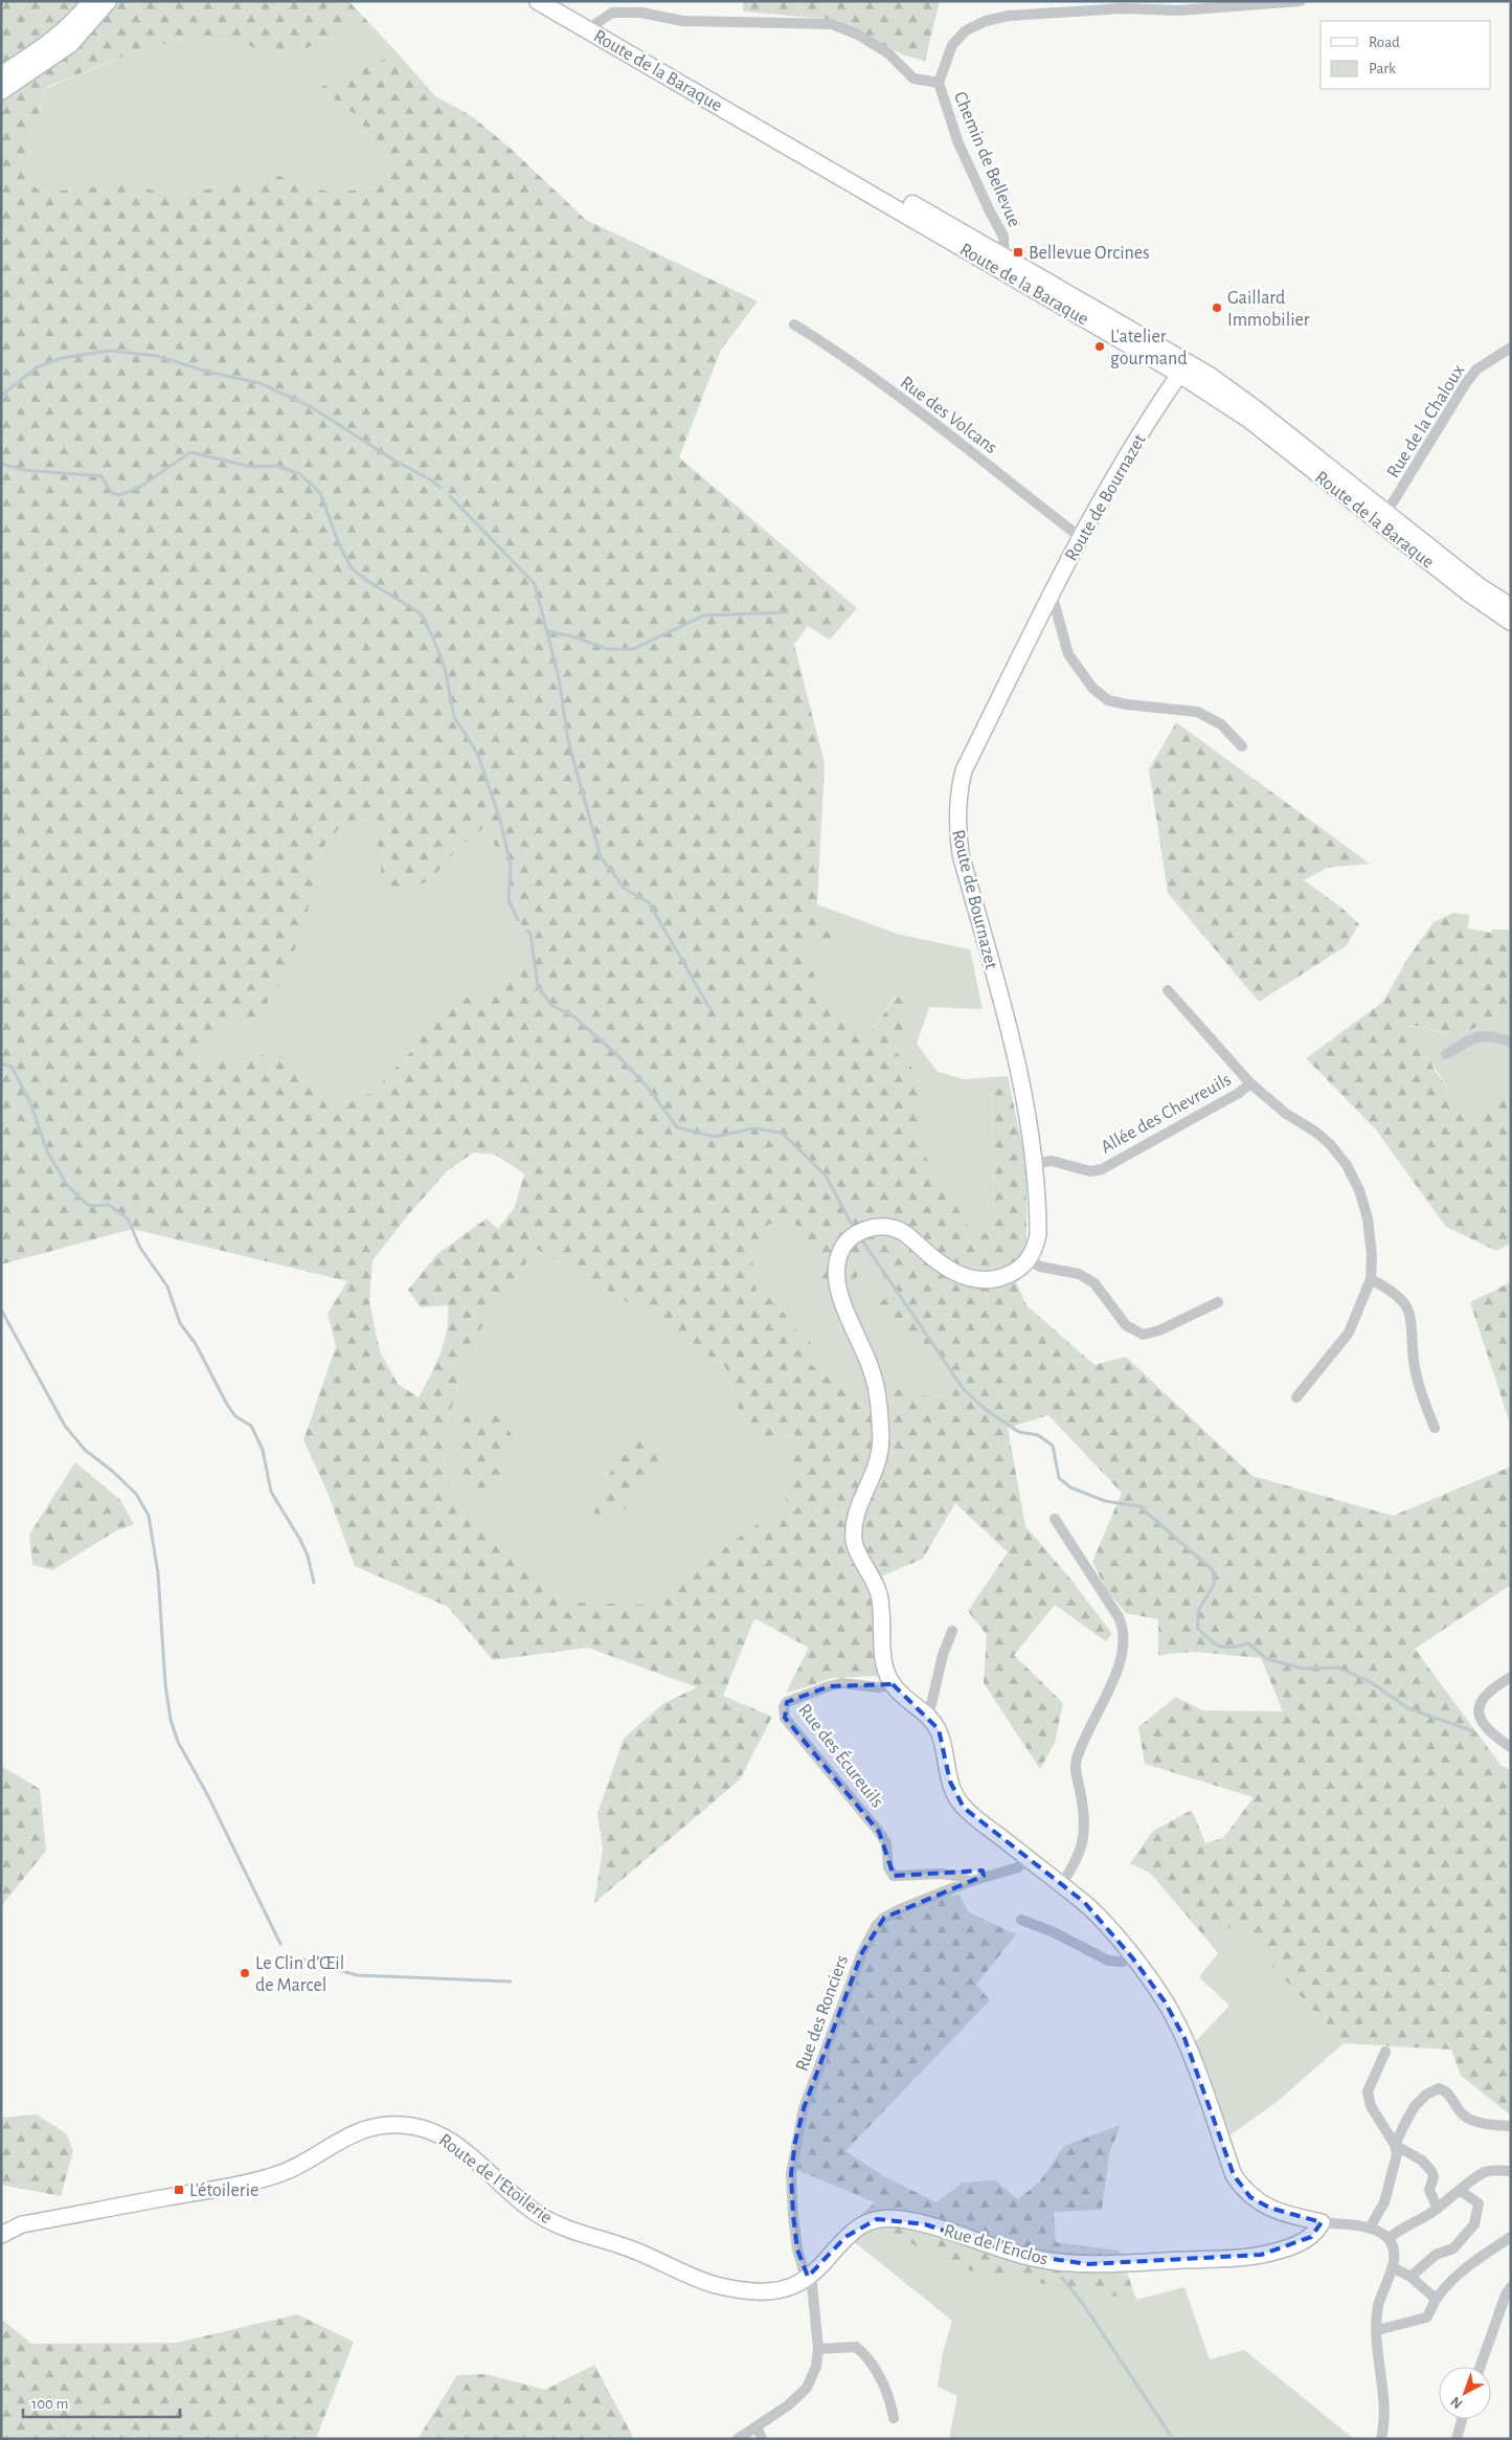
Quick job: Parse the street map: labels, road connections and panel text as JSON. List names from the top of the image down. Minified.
{"streets":{"main road":["Route de la Baraque"],"street":["Chemin de Bellevue","Rue des Volcans","Rue de la Chaloux","Route de Bournazet","Allée des Chevreuils","Rue des Écureuils","Rue des Ronciers","Route de l'Etoilerie","Rue de l'Enclos"]},"crossings":[["Route de la Baraque","Chemin de Bellevue"],["Route de la Baraque","Rue de la Chaloux"],["Route de la Baraque","Route de Bournazet"],["Rue des Volcans","Route de Bournazet"],["Route de Bournazet","Allée des Chevreuils"],["Rue des Écureuils","Rue des Ronciers"],["Rue des Ronciers","Route de l'Etoilerie"],["Rue des Ronciers","Rue de l'Enclos"],["Route de l'Etoilerie","Rue de l'Enclos"]],"places":{"transit":["Bellevue Orcines","L'étoilerie"],"other":["Gaillard Immobilier","L'atelier gourmand","Le Clin d’Œil de Marcel"]},"legend":["Road","Park"],"scale_bar":"100 m","north":"bottom left"}
